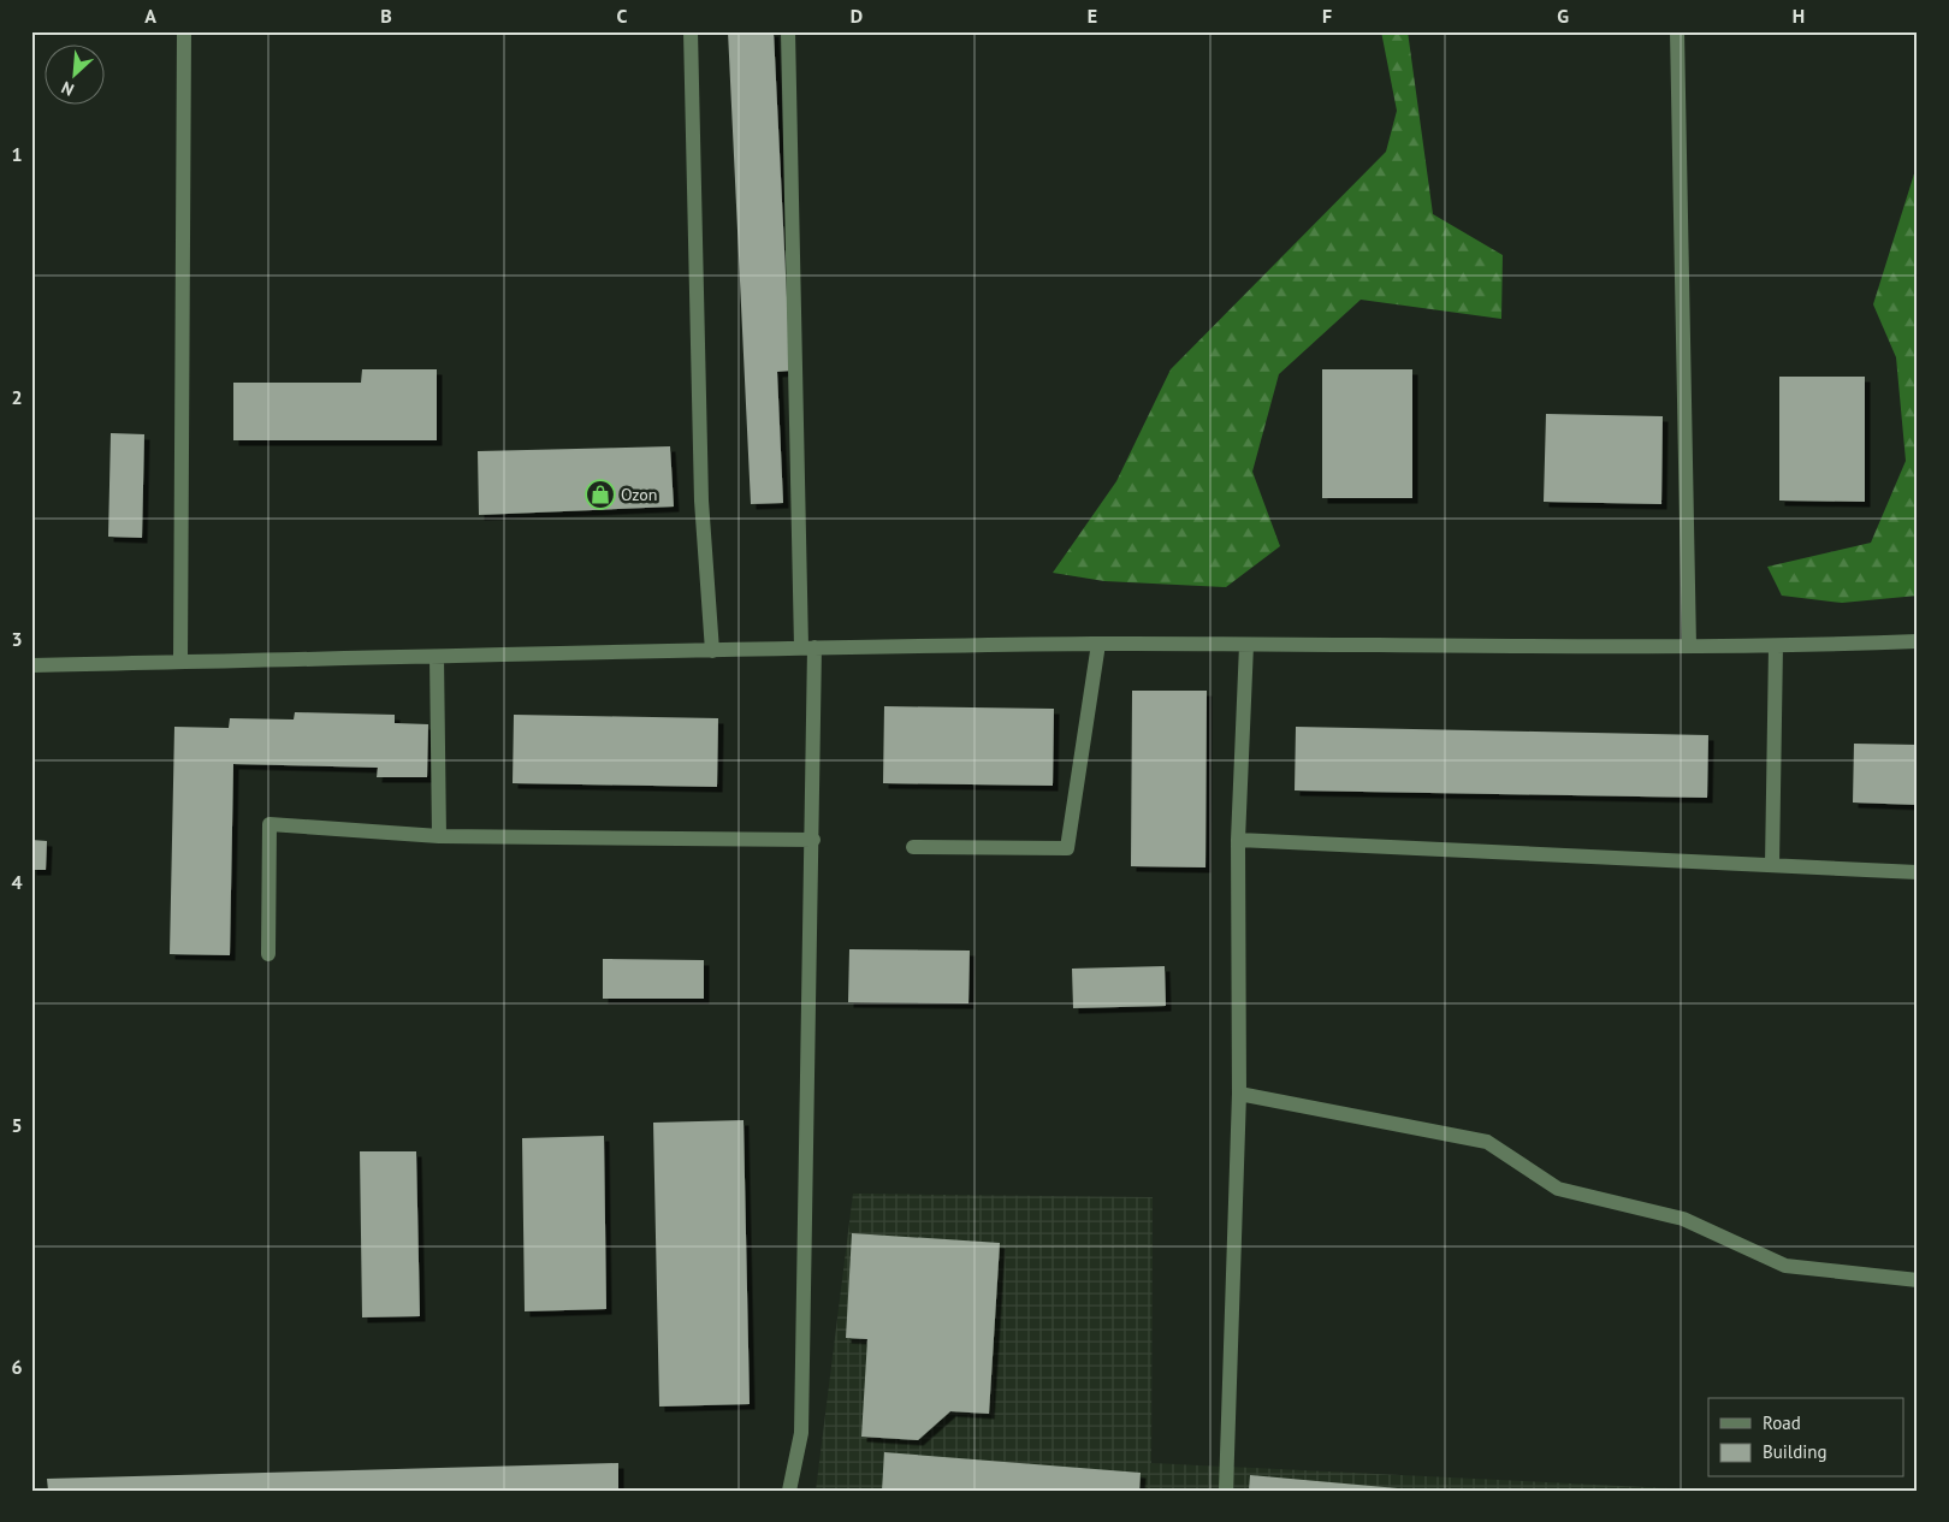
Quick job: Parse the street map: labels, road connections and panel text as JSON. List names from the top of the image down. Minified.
{"places":{"shop":["Ozon"]},"legend":["Road","Building"],"north":"bottom left","grid":{"columns":["A","B","C","D","E","F","G","H"],"rows":["1","2","3","4","5","6"]}}
